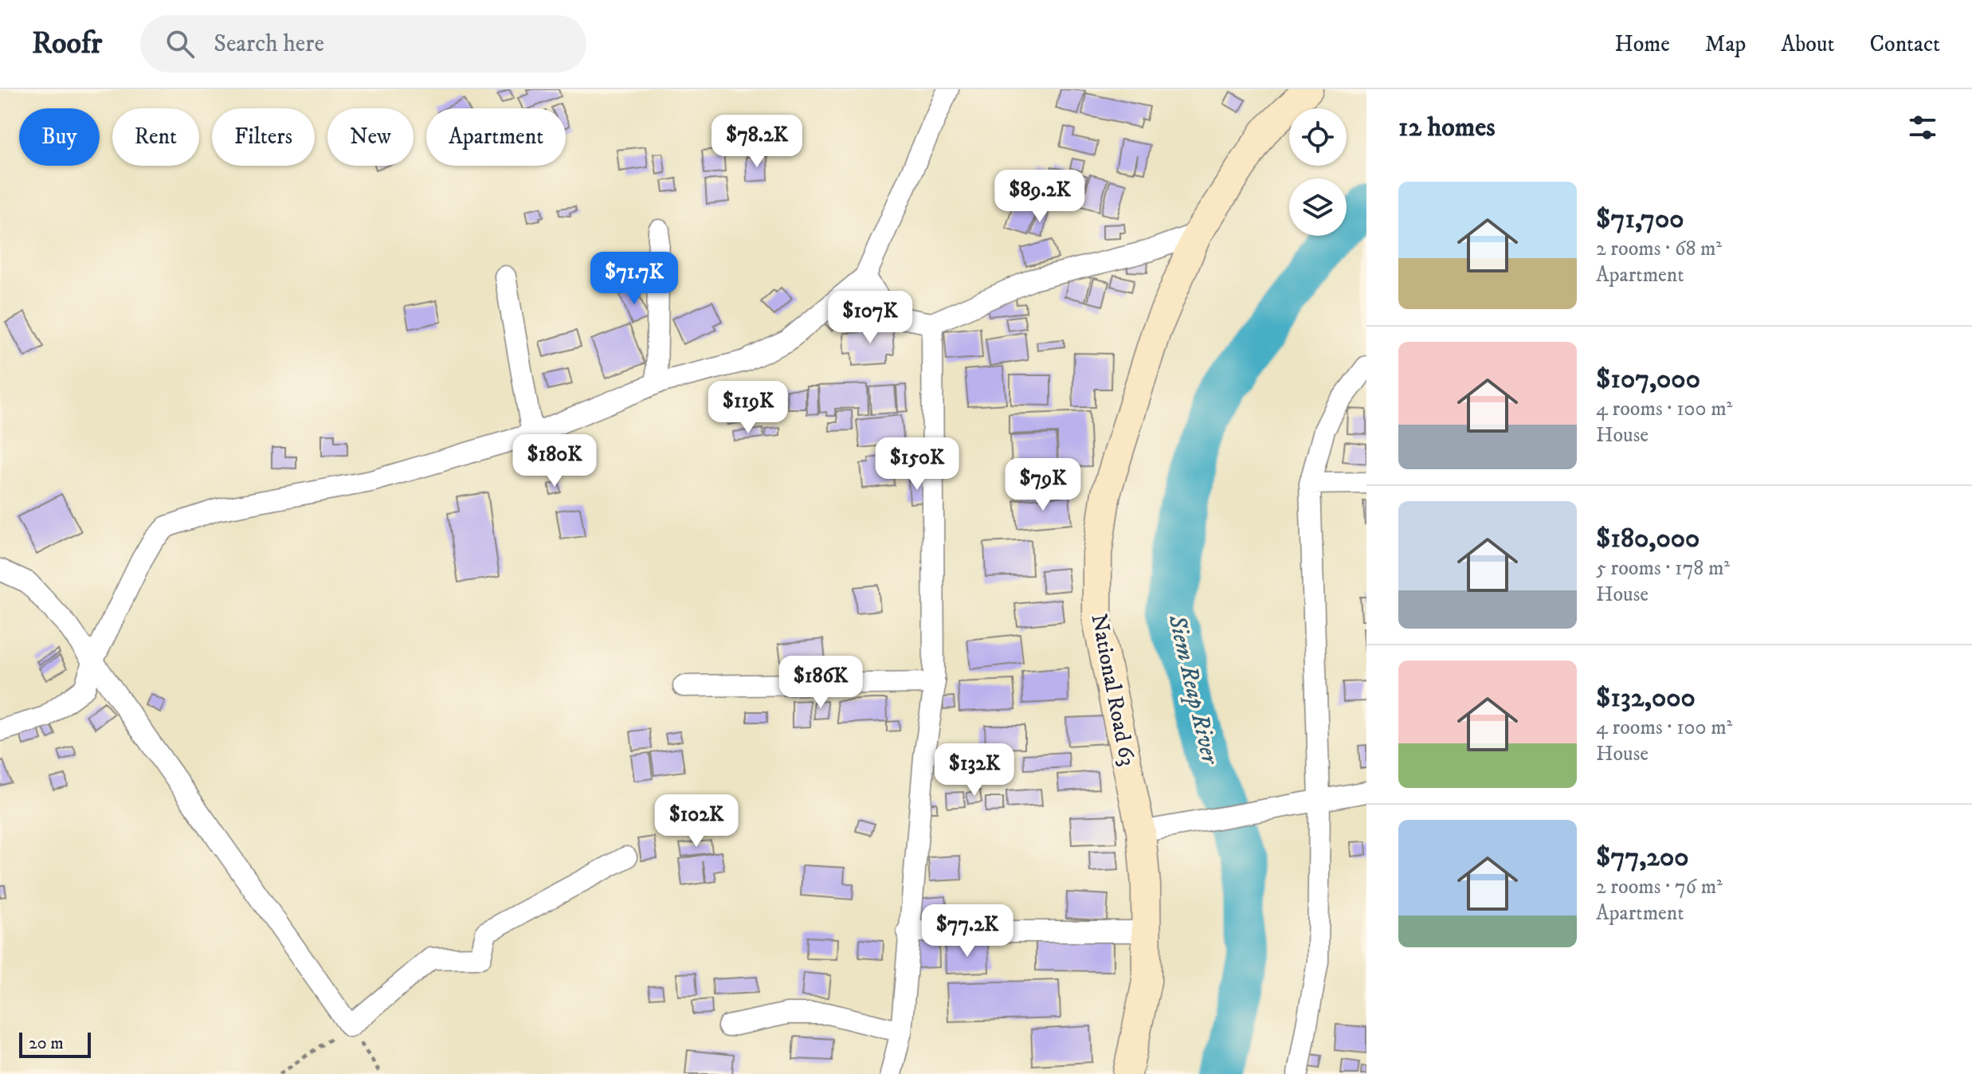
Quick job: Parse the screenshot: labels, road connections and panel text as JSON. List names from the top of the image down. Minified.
{"streets":{"street":["National Road 63"]},"water":["Siem Reap River"],"scale_bar":"20 m","page":{"header":"Roofr","search":"Search here","nav":["Home","Map","About","Contact"],"heading":"12 homes","chip":["Buy","Rent","Filters","New","Apartment"],"price":["$78.2K","$89.2K","$71.7K","$107K","$119K","$180K","$150K","$79K","$186K","$132K","$102K","$77.2K"],"list":[{"name":"$71,700","note":"2 rooms · 68 m² · Apartment"},{"name":"$107,000","note":"4 rooms · 100 m² · House"},{"name":"$180,000","note":"5 rooms · 178 m² · House"},{"name":"$132,000","note":"4 rooms · 100 m² · House"},{"name":"$77,200","note":"2 rooms · 76 m² · Apartment"}],"scale":"20 m"}}
